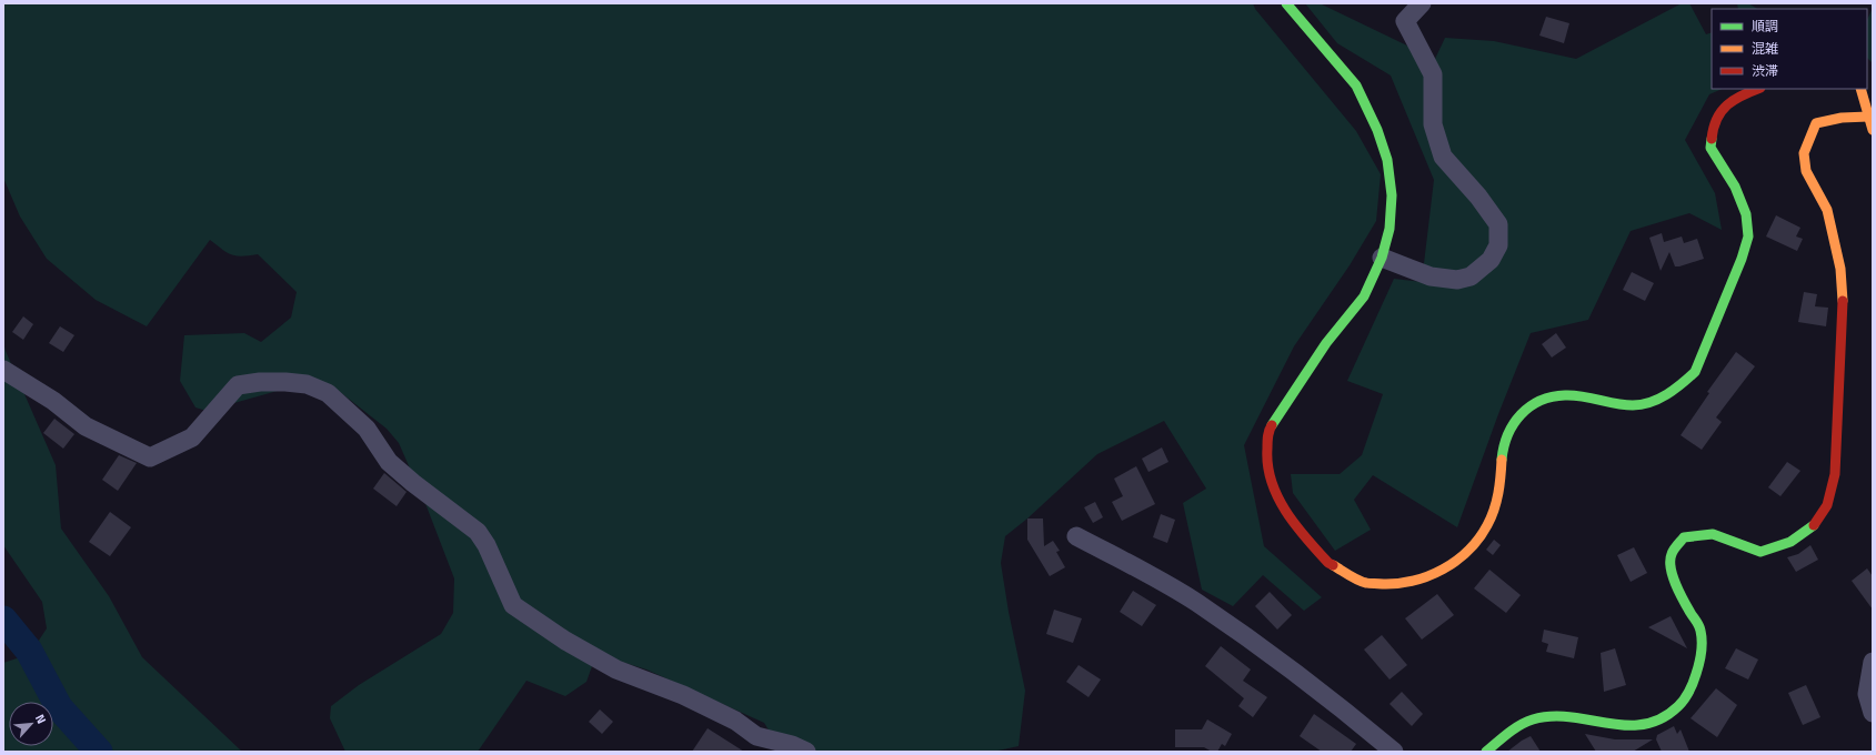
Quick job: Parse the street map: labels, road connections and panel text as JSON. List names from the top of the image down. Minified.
{"legend":["順調","混雑","渋滞"],"north":"top right"}
